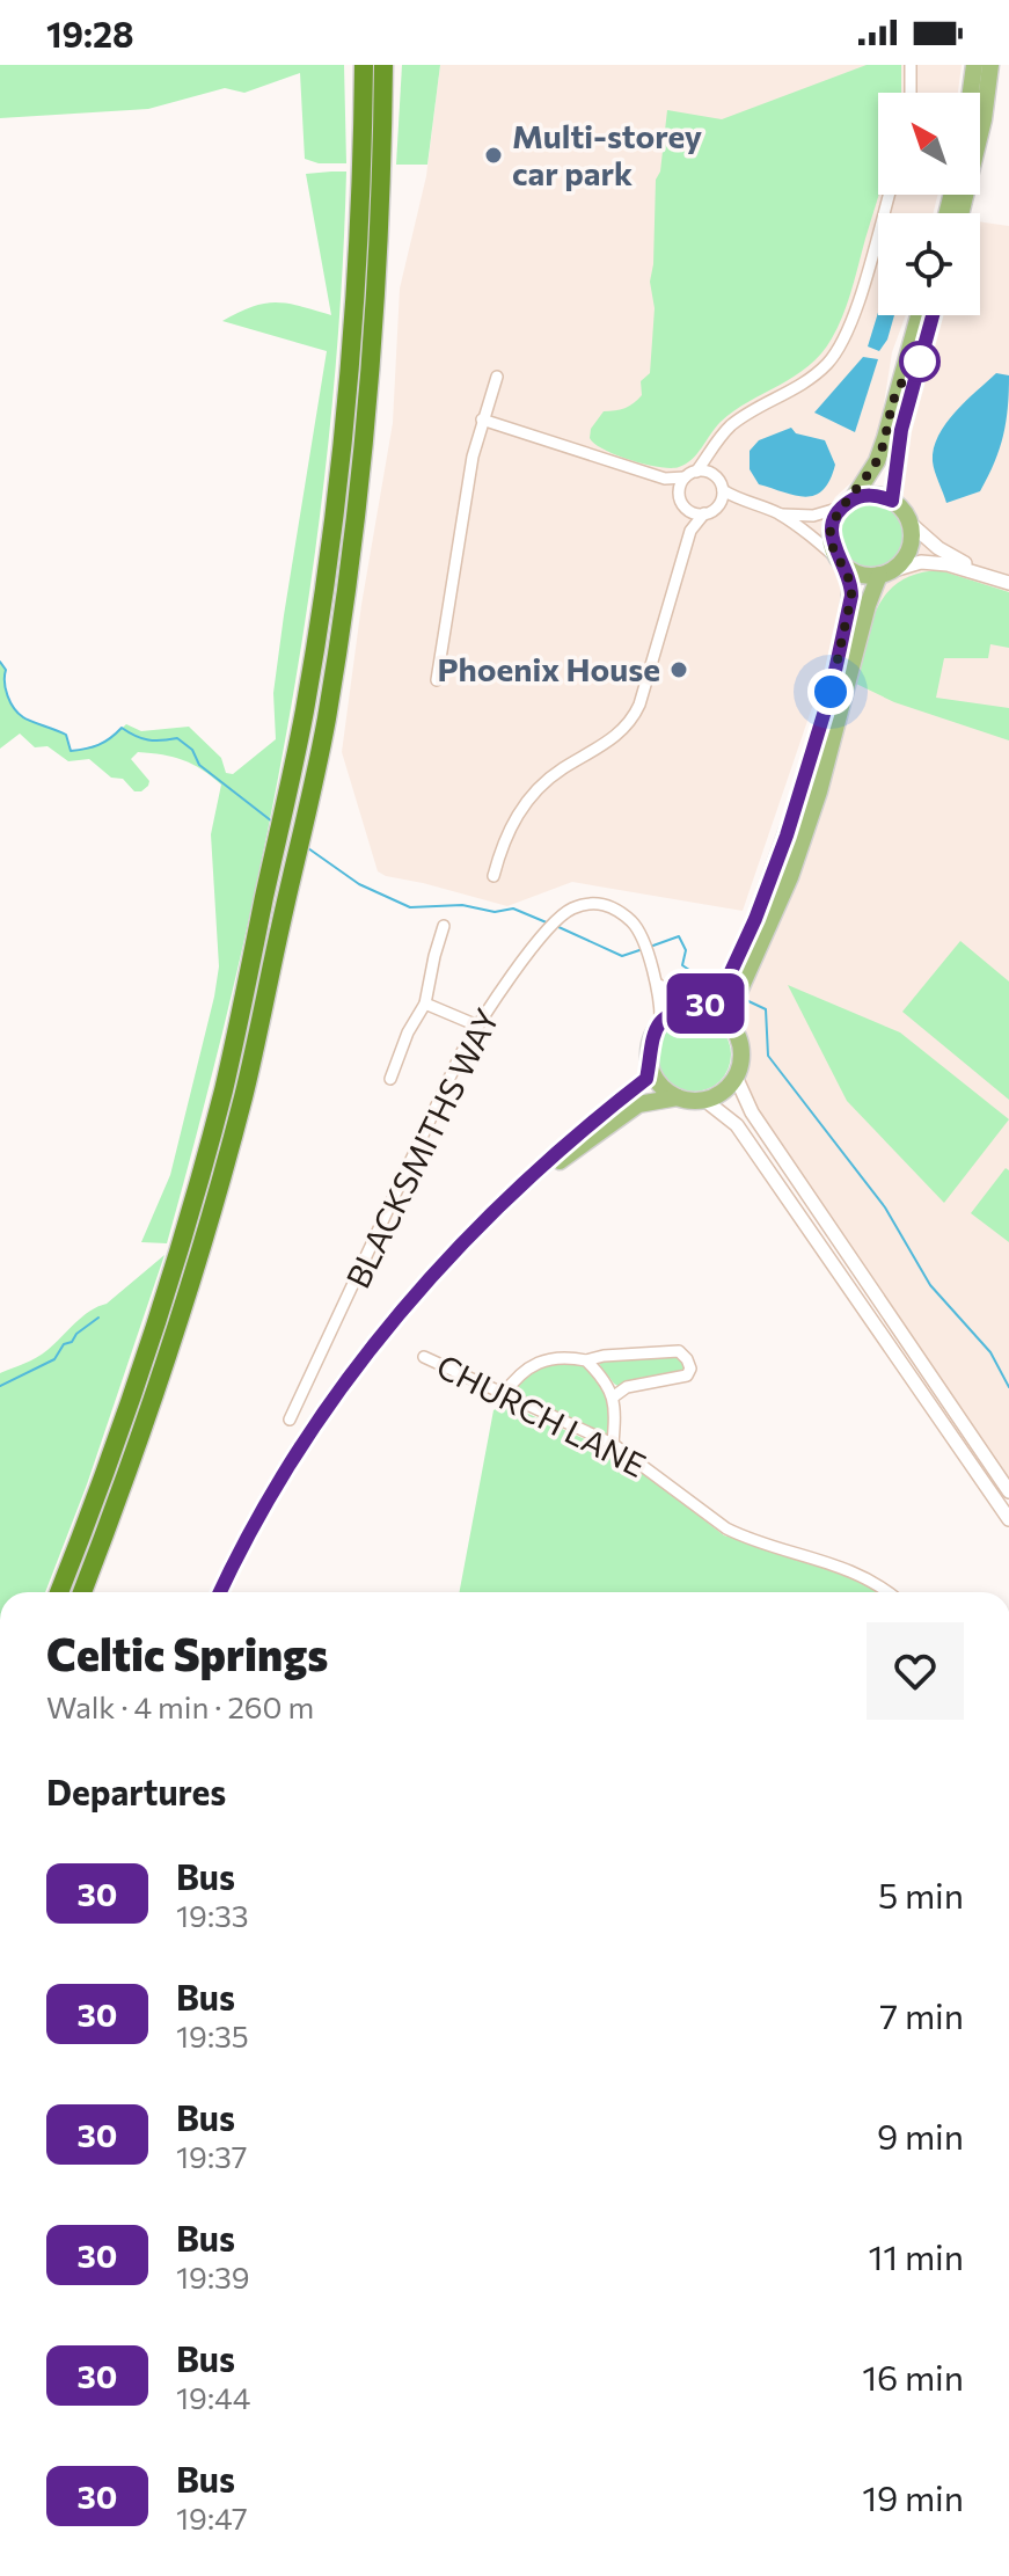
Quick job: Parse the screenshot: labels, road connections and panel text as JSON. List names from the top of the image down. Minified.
{"streets":{"street":["BLACKSMITHS WAY","CHURCH LANE"]},"places":["Multi-storey car park","Phoenix House"],"lines":["bus line 30"],"north":"top left","page":{"status":"19:28","on_map":"30","heading":[["Celtic Springs","Walk · 4 min · 260 m"],"Departures"],"list":[{"mark":"30","name":"Bus","note":"19:33","value":"5 min"},{"mark":"30","name":"Bus","note":"19:35","value":"7 min"},{"mark":"30","name":"Bus","note":"19:37","value":"9 min"},{"mark":"30","name":"Bus","note":"19:39","value":"11 min"},{"mark":"30","name":"Bus","note":"19:44","value":"16 min"},{"mark":"30","name":"Bus","note":"19:47","value":"19 min"}]}}
